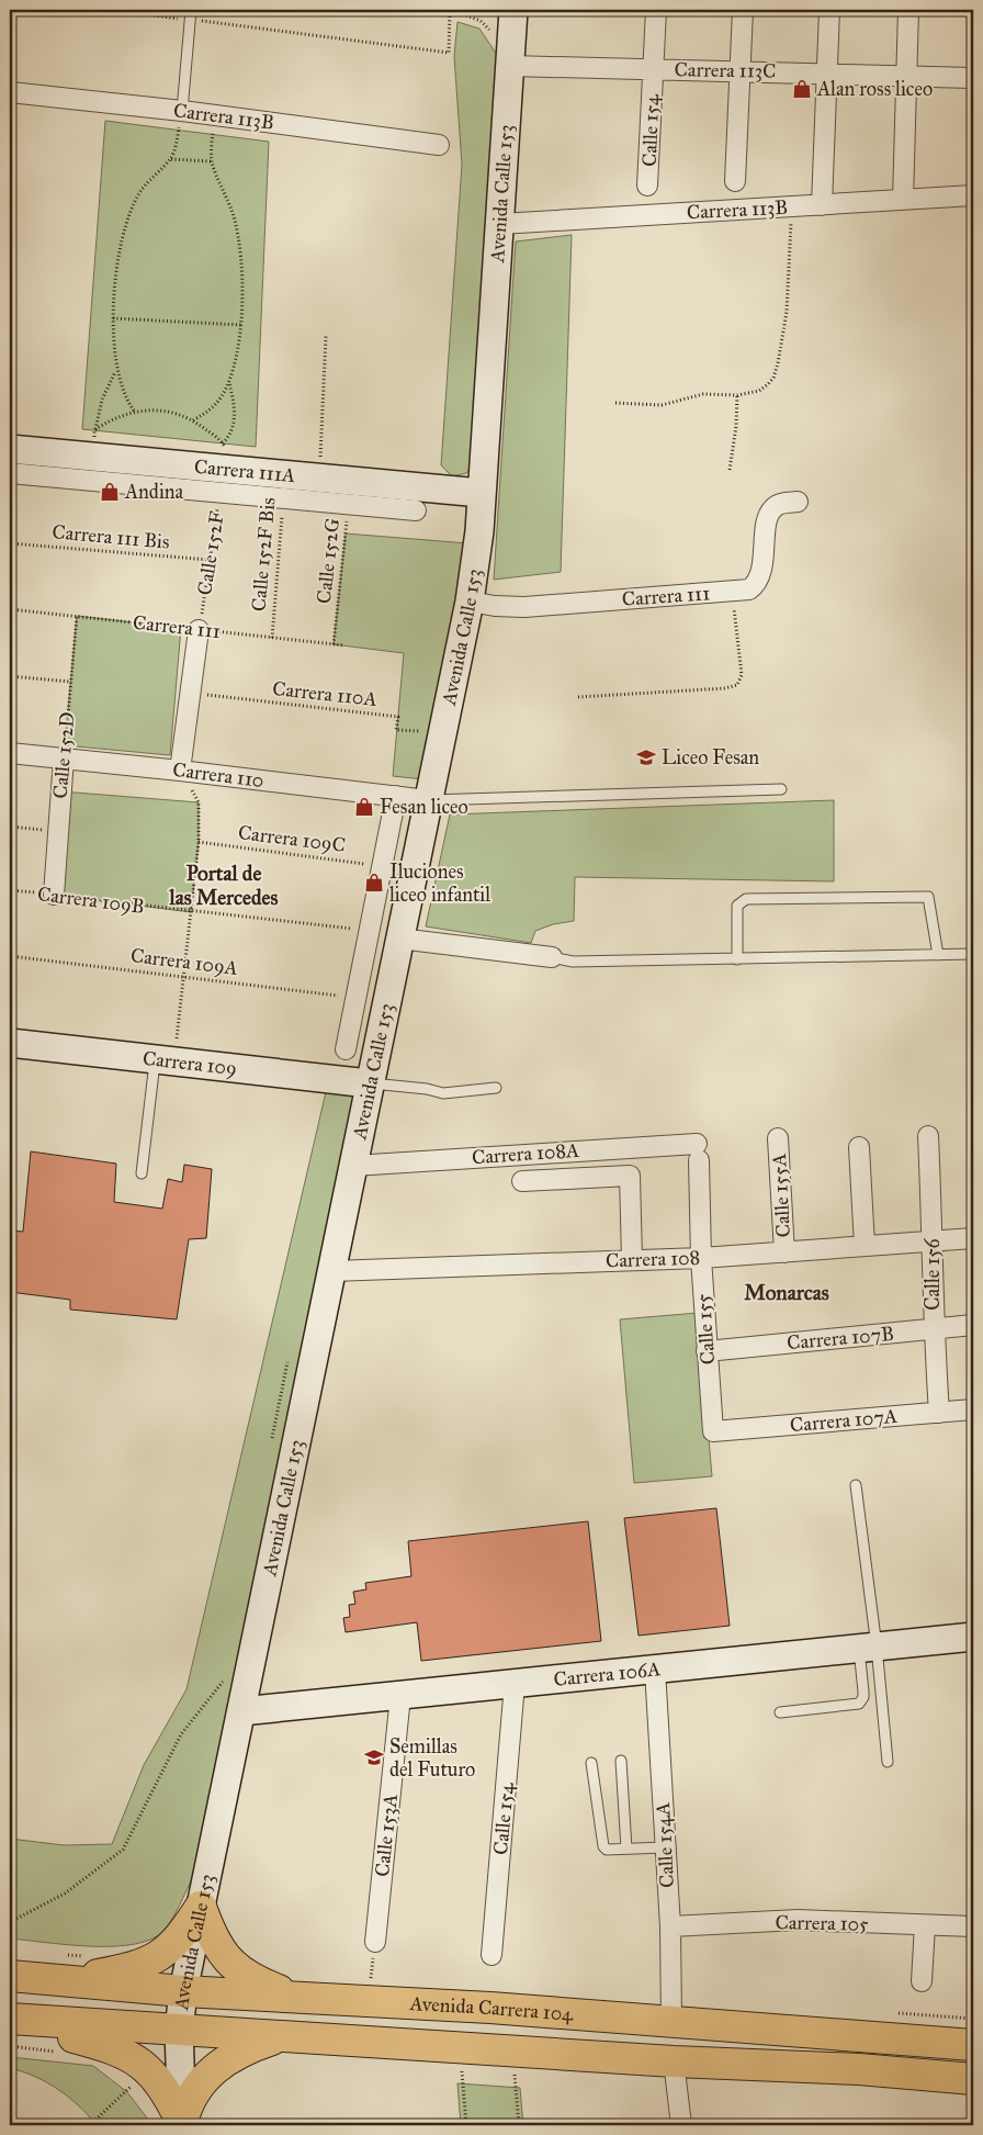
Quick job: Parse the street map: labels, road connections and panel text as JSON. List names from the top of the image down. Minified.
{"streets":{"main road":["Avenida Carrera 104"],"street":["Carrera 113C","Carrera 113B","Calle 154","Avenida Calle 153","Carrera 111A","Carrera 111","Calle 152D","Carrera 110","Carrera 109","Carrera 108A","Calle 155A","Carrera 108","Calle 156","Calle 155","Carrera 107B","Carrera 107A","Carrera 106A","Calle 153A","Calle 154A","Carrera 105"],"path":["Carrera 111 Bis","Calle 152F","Calle 152F Bis","Calle 152G","Carrera 110A","Carrera 109C","Carrera 109B","Carrera 109A"]},"crossings":[["Carrera 113C","Calle 154"],["Carrera 113C","Avenida Calle 153"],["Carrera 113B","Avenida Calle 153"],["Calle 154","Carrera 106A"],["Avenida Calle 153","Carrera 111A"],["Avenida Calle 153","Carrera 111"],["Avenida Calle 153","Carrera 110A"],["Avenida Calle 153","Carrera 110"],["Avenida Calle 153","Carrera 109C"],["Avenida Calle 153","Carrera 109B"],["Avenida Calle 153","Carrera 109A"],["Avenida Calle 153","Carrera 109"],["Avenida Calle 153","Carrera 108A"],["Avenida Calle 153","Carrera 108"],["Avenida Calle 153","Carrera 106A"],["Avenida Calle 153","Avenida Carrera 104"],["Carrera 111A","Calle 152F"],["Carrera 111A","Calle 152F Bis"],["Carrera 111A","Calle 152G"],["Carrera 111 Bis","Calle 152F"],["Calle 152F","Carrera 111"],["Calle 152F Bis","Carrera 111"],["Calle 152G","Carrera 111"],["Carrera 111","Calle 152D"],["Calle 152D","Carrera 110"],["Calle 152D","Carrera 109B"],["Carrera 108A","Calle 155"],["Calle 155A","Carrera 108"],["Carrera 108","Calle 156"],["Carrera 108","Calle 155"],["Calle 156","Carrera 107B"],["Calle 156","Carrera 107A"],["Calle 155","Carrera 107B"],["Calle 155","Carrera 107A"],["Carrera 106A","Calle 153A"],["Carrera 106A","Calle 154A"],["Calle 154A","Carrera 105"],["Calle 154A","Avenida Carrera 104"]],"districts":["Portal de las Mercedes","Monarcas"],"places":{"shop":["Alan ross liceo","Andina","Fesan liceo","Iluciones liceo infantil"],"school or university":["Liceo Fesan","Semillas del Futuro"]}}
